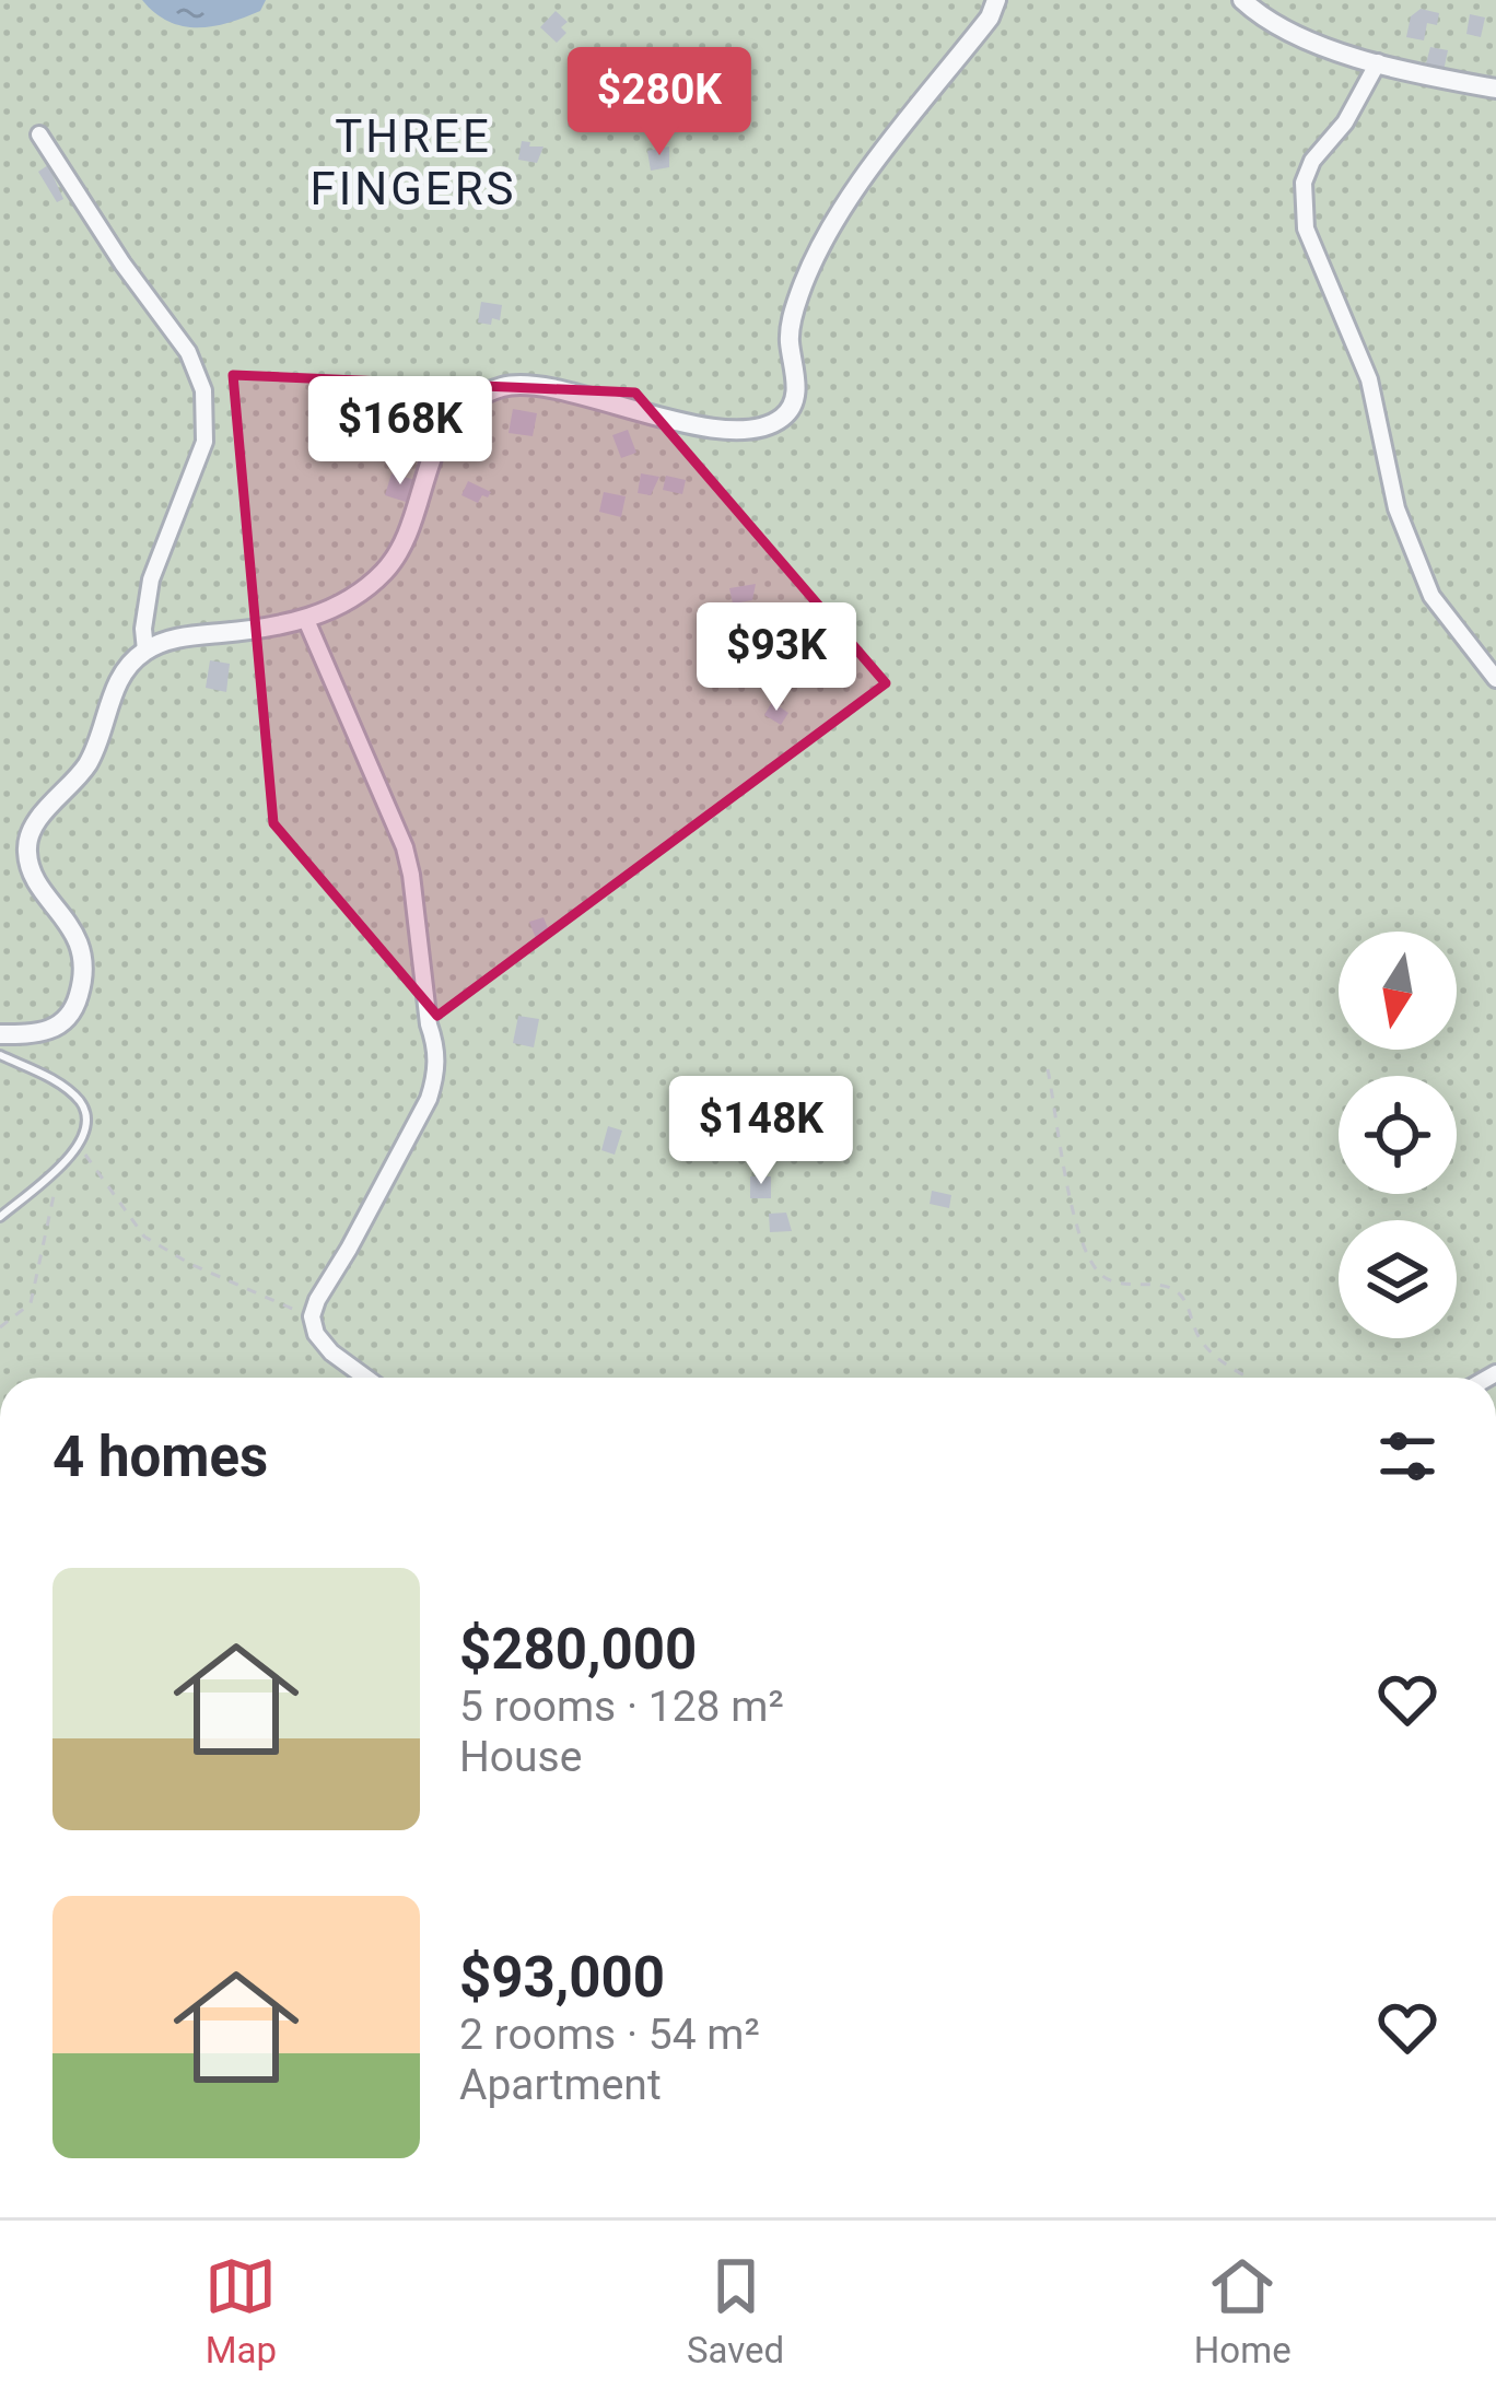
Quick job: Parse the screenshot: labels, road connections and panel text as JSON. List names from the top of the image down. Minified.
{"districts":["THREE FINGERS"],"north":"bottom","page":{"price":["$280K","$168K","$93K","$148K"],"heading":"4 homes","list":[{"name":"$280,000","note":"5 rooms · 128 m² · House"},{"name":"$93,000","note":"2 rooms · 54 m² · Apartment"}],"tabs":["Map","Saved","Home"]}}
